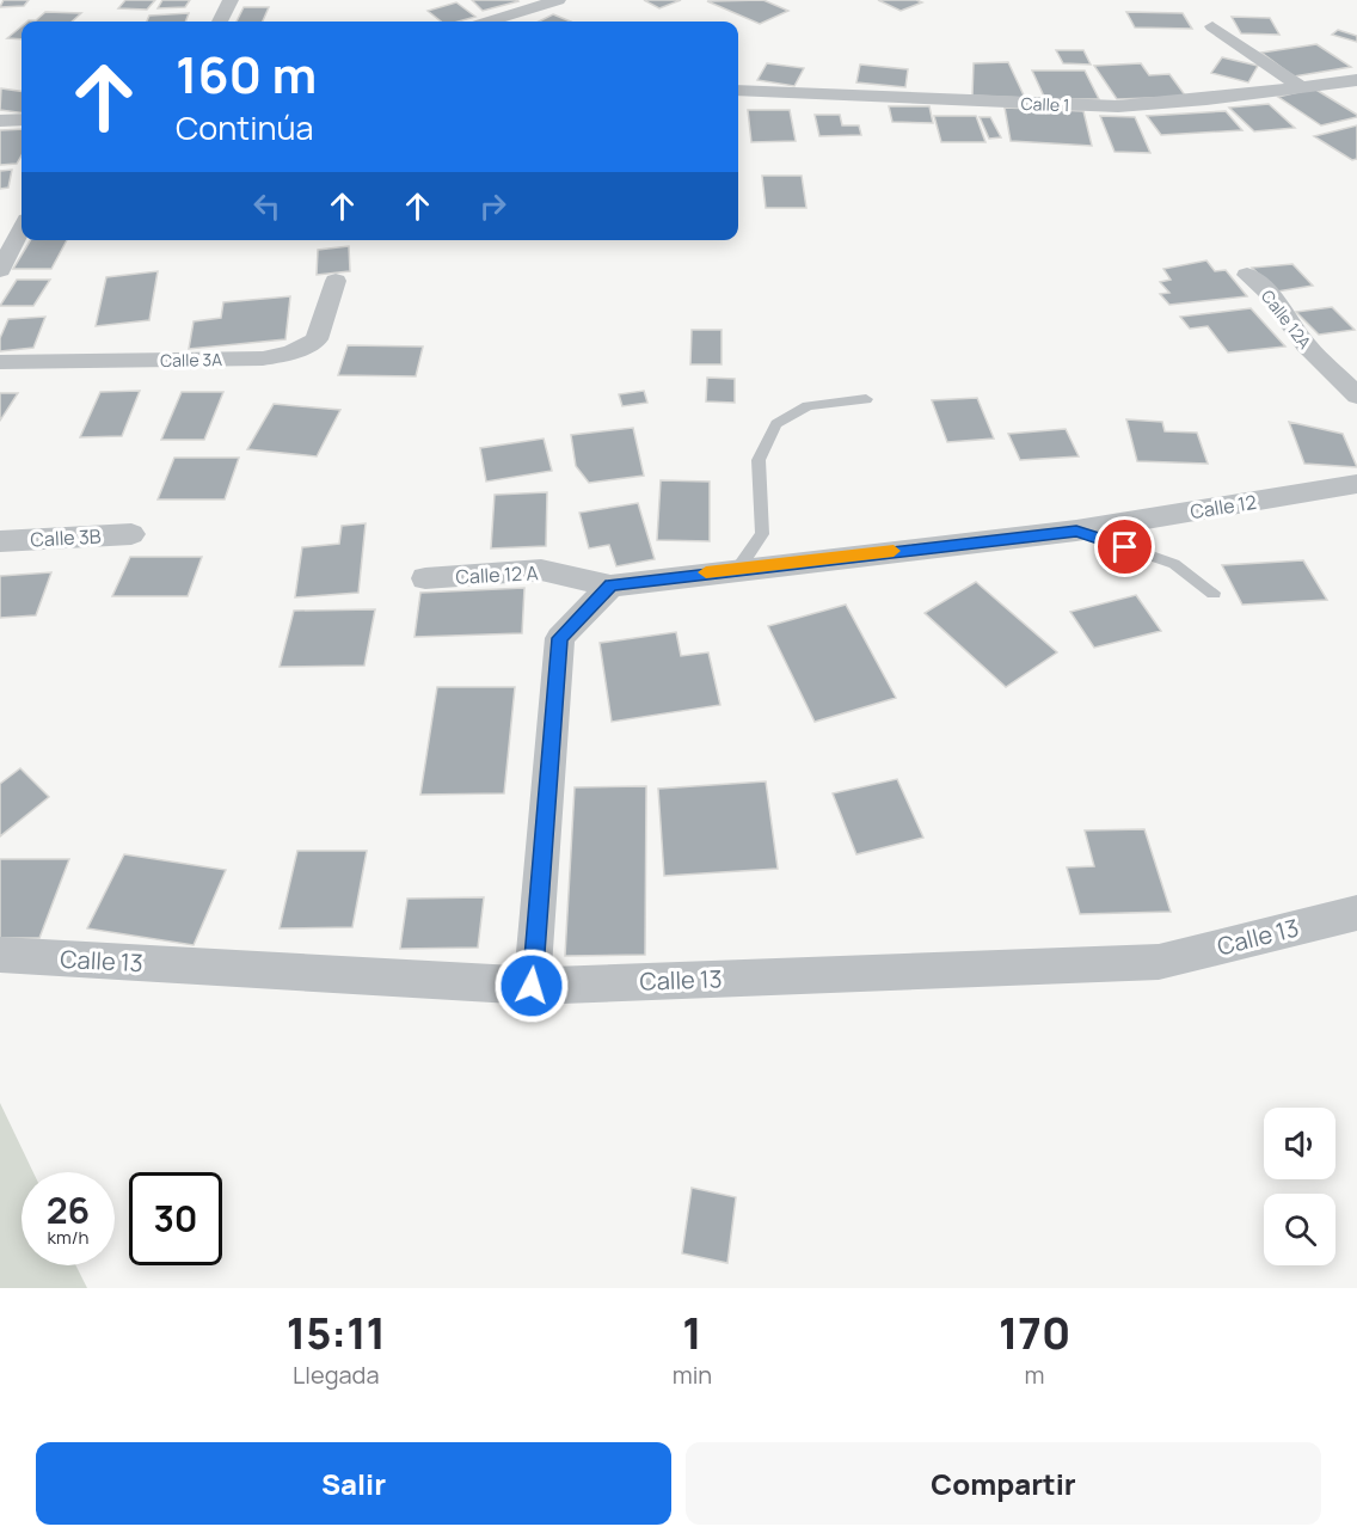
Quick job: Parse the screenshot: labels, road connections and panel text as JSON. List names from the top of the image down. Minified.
{"streets":{"street":["Calle 1","Calle 12A","Calle 3A","Calle 12","Calle 3B","Calle 12 A","Calle 13"]},"crossings":[["Calle 12","Calle 12 A"]],"page":{"turn":["160 m","Continúa"],"speed":"26 km/h","limit":"30","eta":["15:11","Llegada","1","min","170","m"],"buttons":["Salir","Compartir"]}}
